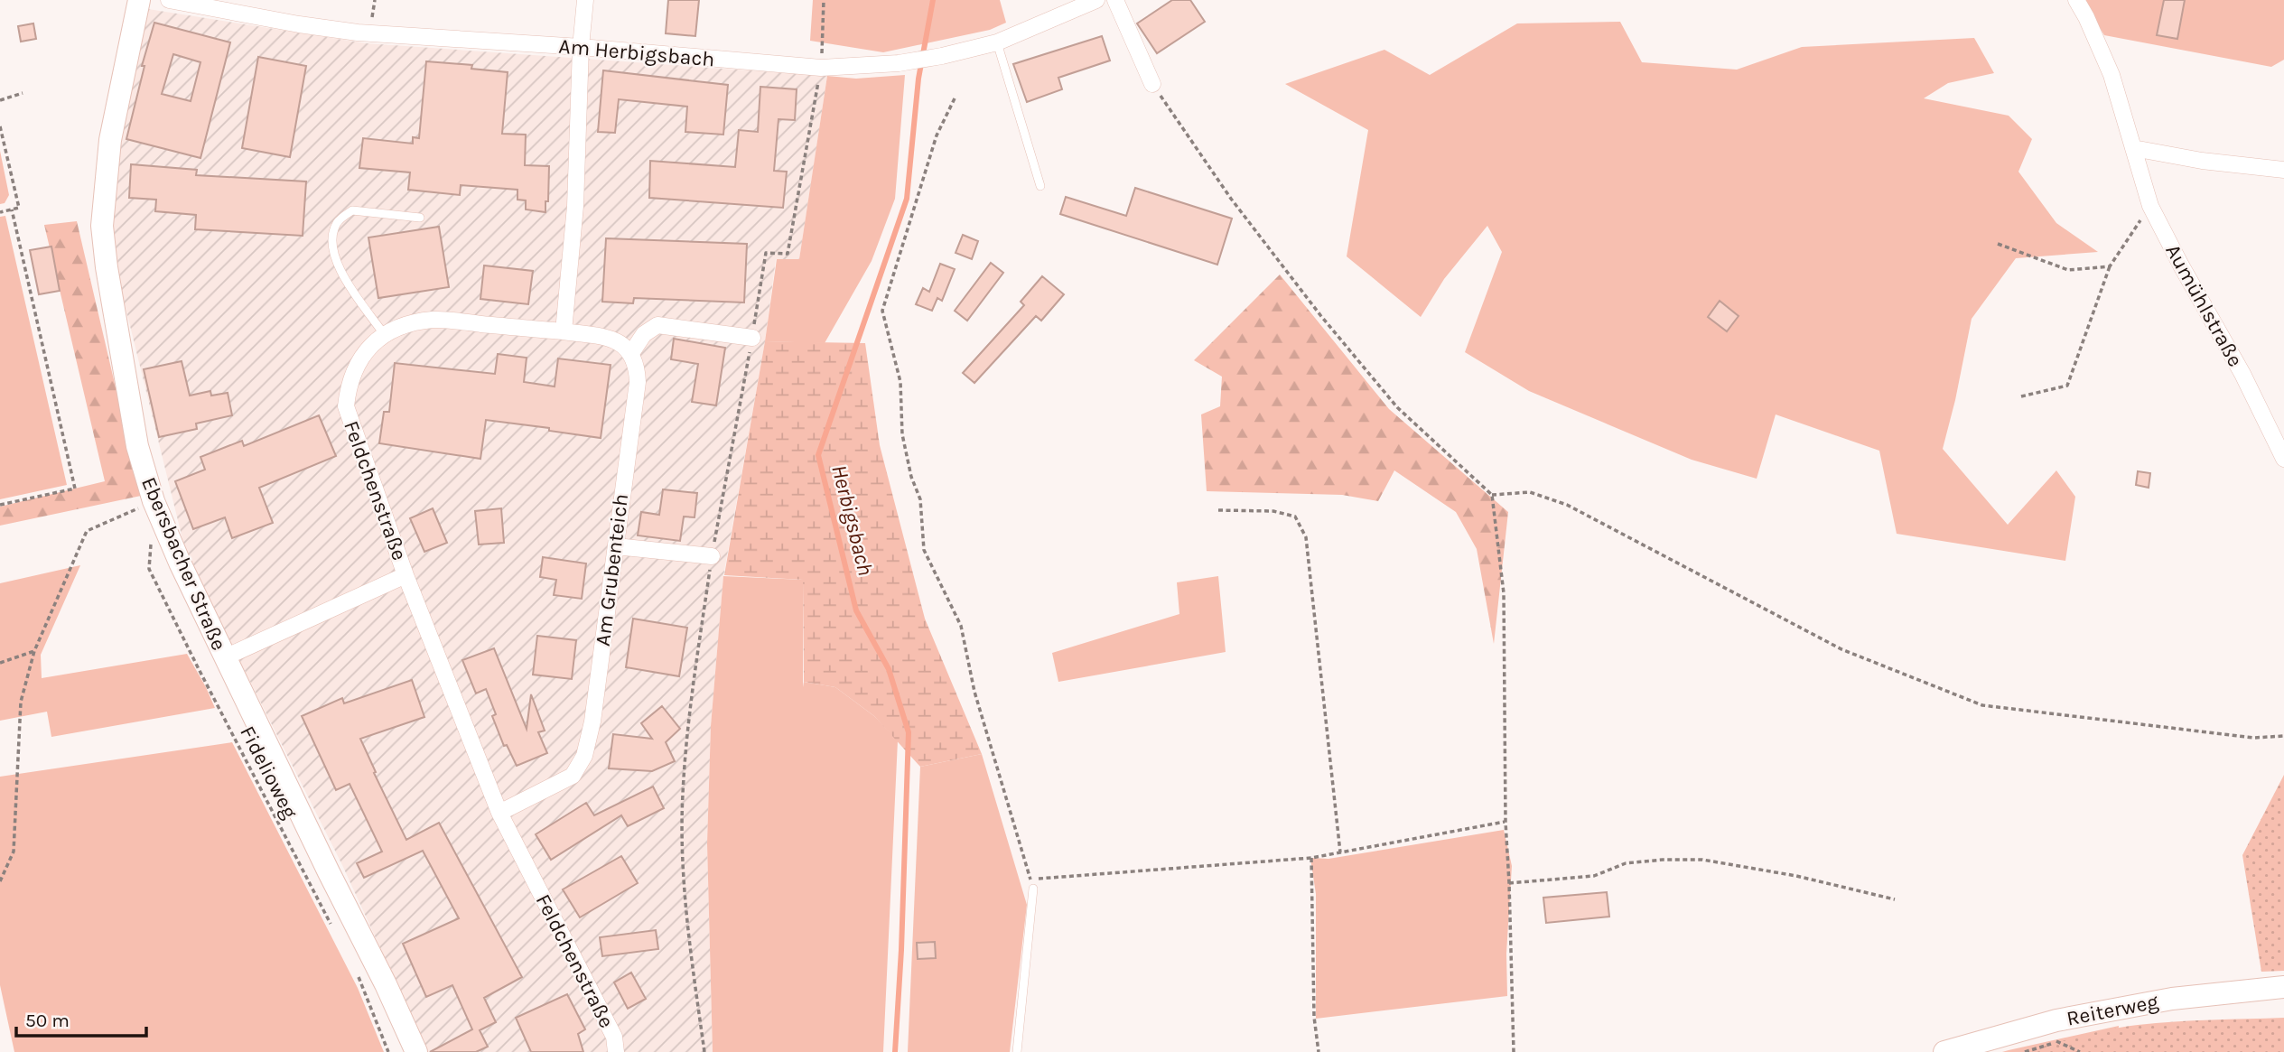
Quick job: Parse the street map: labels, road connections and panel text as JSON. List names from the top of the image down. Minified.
{"streets":{"street":["Am Herbigsbach","Aumühlstraße","Feldchenstraße","Ebersbacher Straße","Am Grubenteich","Reiterweg"],"path":["Fidelioweg"]},"crossings":[["Feldchenstraße","Am Grubenteich"]],"water":["Herbigsbach"],"scale_bar":"50 m"}
